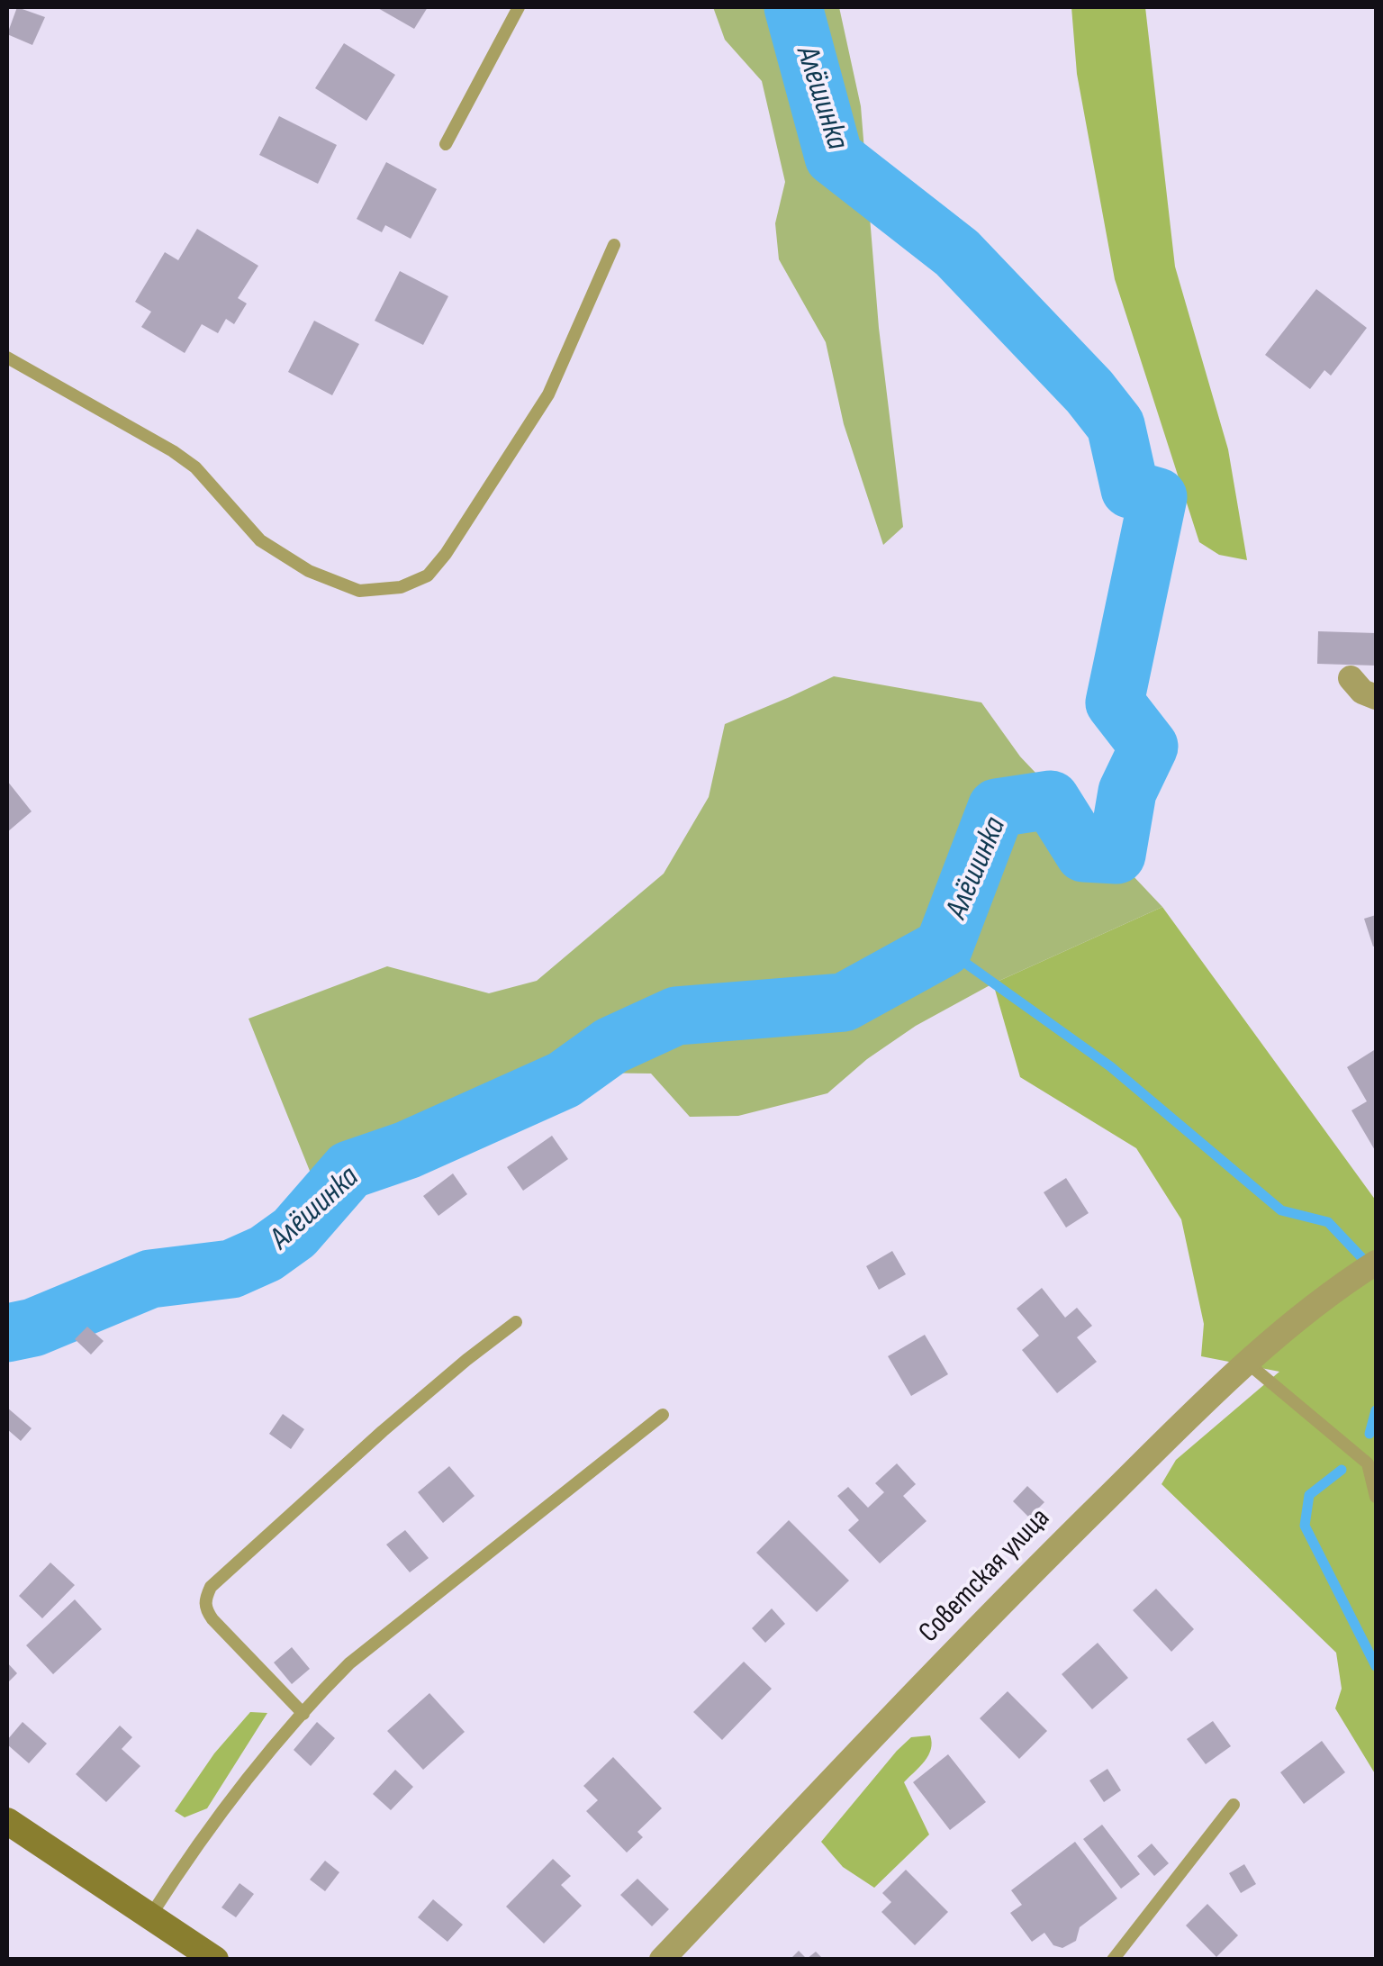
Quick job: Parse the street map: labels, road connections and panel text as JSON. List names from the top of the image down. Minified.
{"streets":{"street":["Советская улица"]},"water":["Алёшинка"]}
